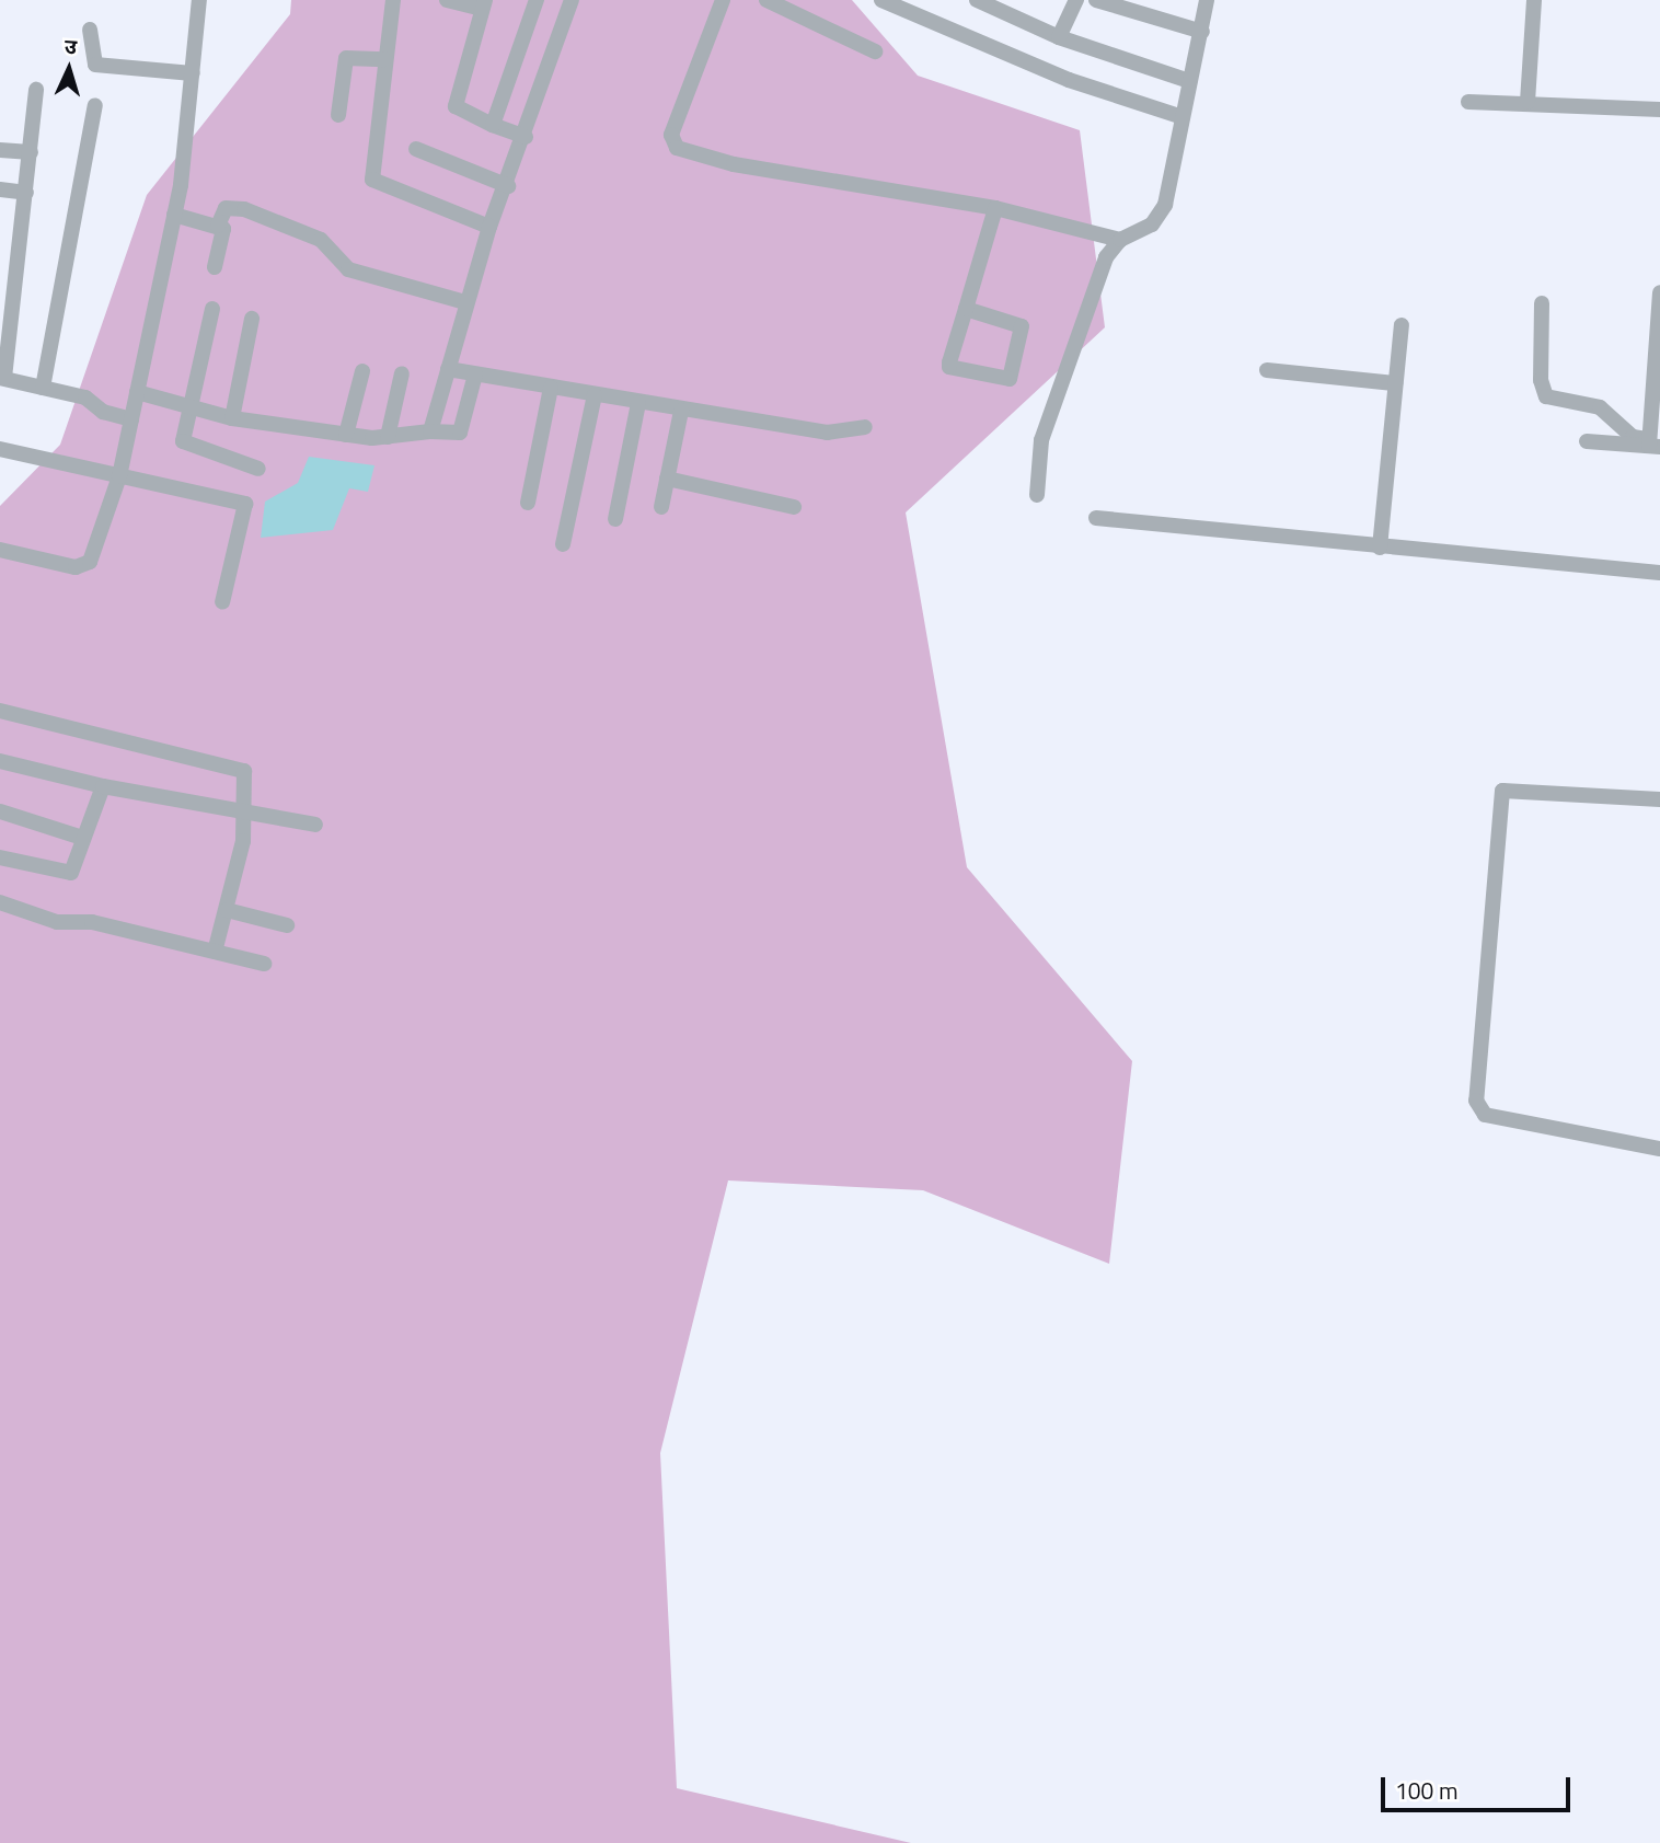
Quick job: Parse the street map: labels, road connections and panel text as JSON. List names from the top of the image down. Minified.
{"scale_bar":"100 m","north":"top"}
